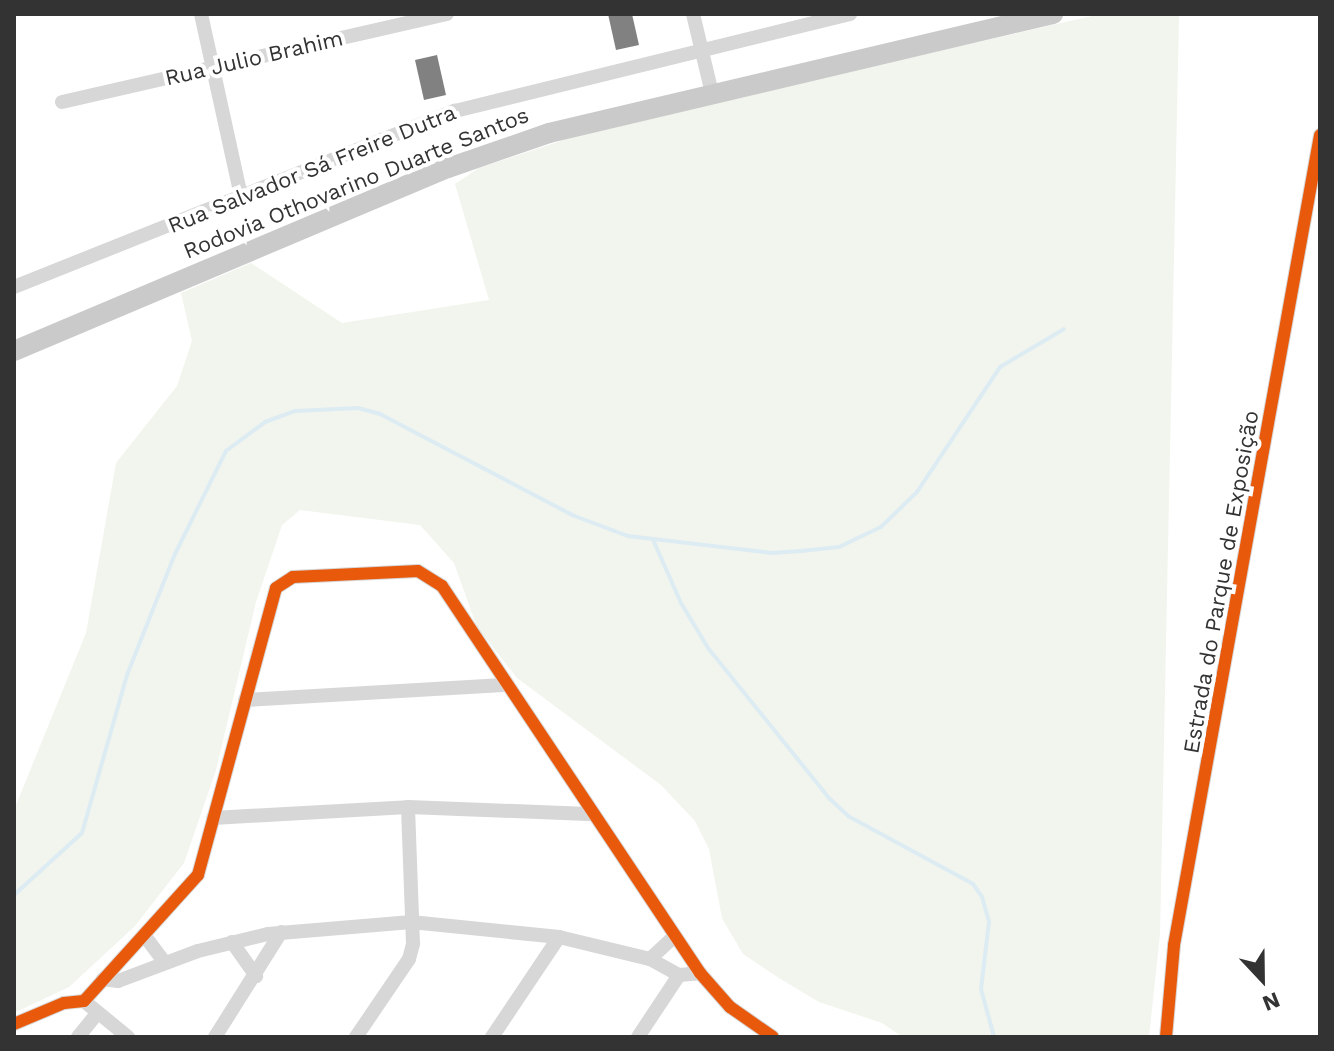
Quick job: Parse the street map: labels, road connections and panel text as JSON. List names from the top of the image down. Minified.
{"streets":{"main road":["Rodovia Othovarino Duarte Santos"],"street":["Rua Julio Brahim","Rua Salvador Sá Freire Dutra","Estrada do Parque de Exposição"]},"north":"bottom"}
